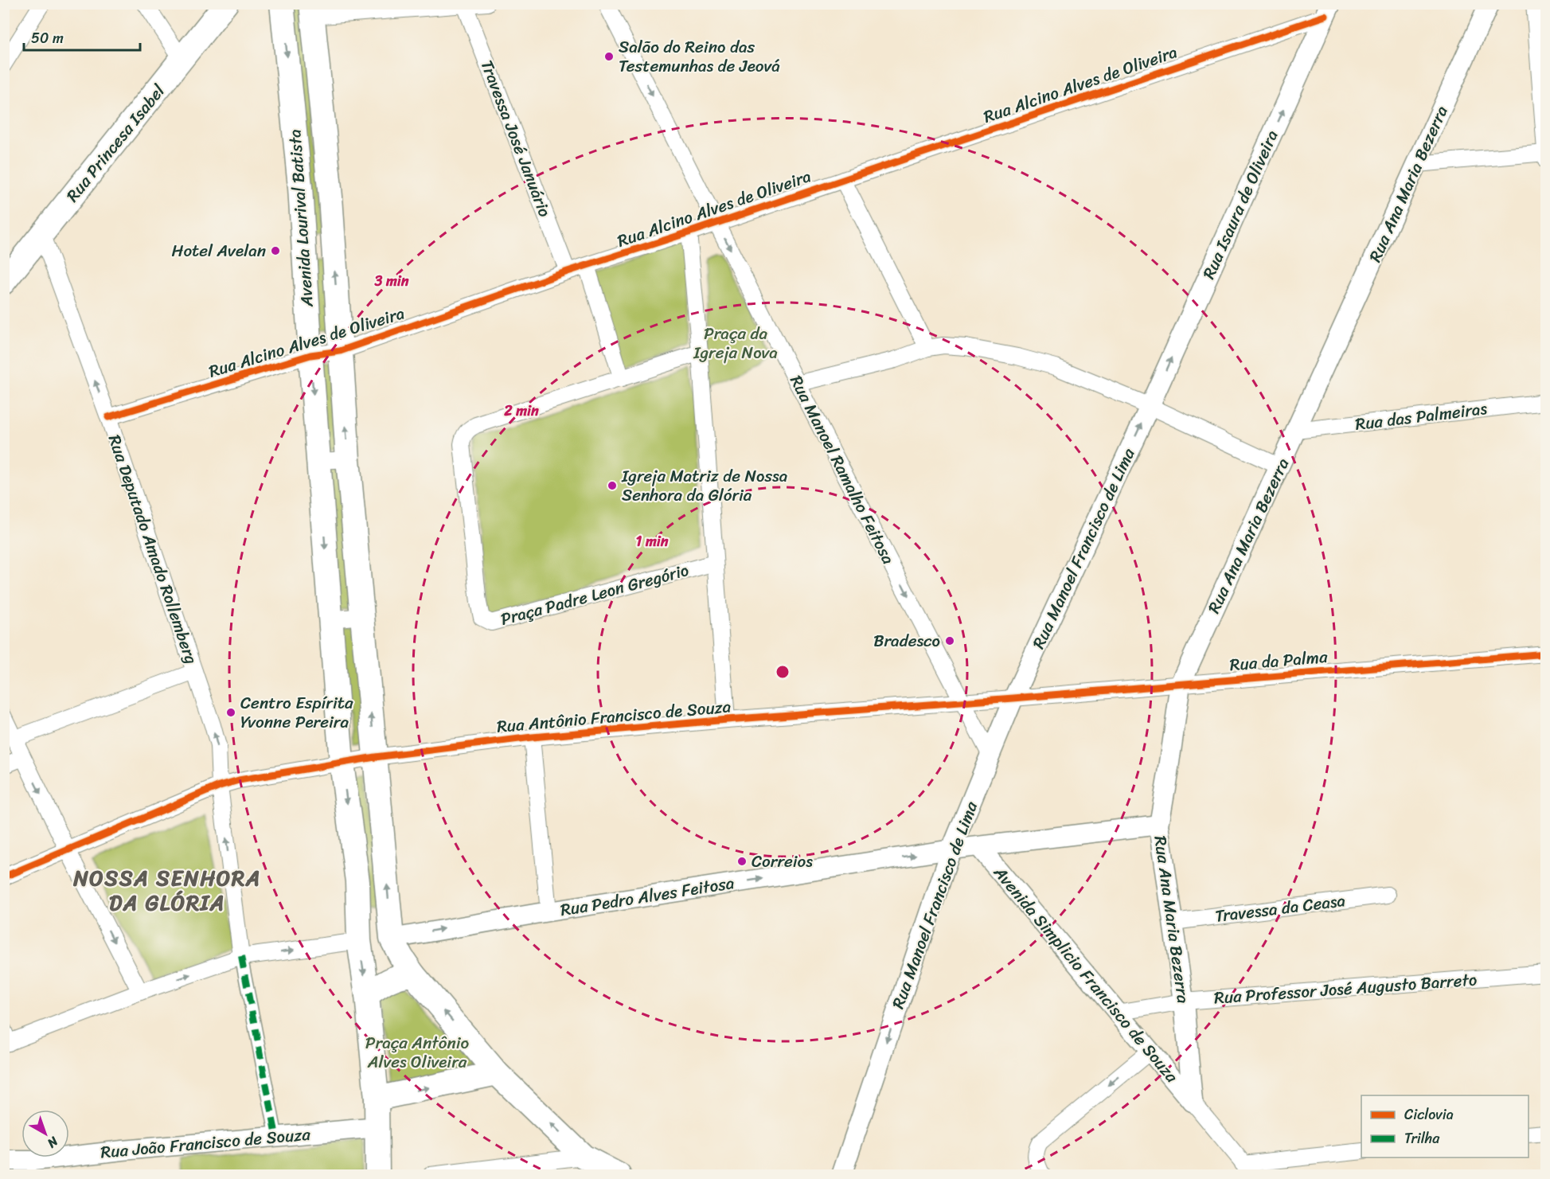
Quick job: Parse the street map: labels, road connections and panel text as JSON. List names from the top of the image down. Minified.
{"streets":{"main road":["Rua Princesa Isabel","Avenida Lourival Batista"],"street":["Rua Alcino Alves de Oliveira","Travessa José Januário","Rua Ana Maria Bezerra","Rua Isaura de Oliveira","Rua das Palmeiras","Rua Manoel Ramalho Feitosa","Rua Manoel Francisco de Lima","Rua Deputado Amado Rollemberg","Praça Padre Leon Gregório","Rua da Palma","Rua Antônio Francisco de Souza","Rua Pedro Alves Feitosa","Travessa da Ceasa","Avenida Simplicio Francisco de Souza","Rua Professor José Augusto Barreto","Rua João Francisco de Souza"]},"crossings":[["Rua Alcino Alves de Oliveira","Travessa José Januário"],["Rua Alcino Alves de Oliveira","Rua Isaura de Oliveira"],["Rua Alcino Alves de Oliveira","Avenida Lourival Batista"],["Rua Alcino Alves de Oliveira","Rua Manoel Ramalho Feitosa"],["Rua Alcino Alves de Oliveira","Rua Deputado Amado Rollemberg"],["Rua Princesa Isabel","Rua Deputado Amado Rollemberg"],["Rua Ana Maria Bezerra","Rua das Palmeiras"],["Rua Ana Maria Bezerra","Rua da Palma"],["Rua Ana Maria Bezerra","Rua Pedro Alves Feitosa"],["Rua Ana Maria Bezerra","Travessa da Ceasa"],["Rua Ana Maria Bezerra","Avenida Simplicio Francisco de Souza"],["Rua Ana Maria Bezerra","Rua Professor José Augusto Barreto"],["Rua Isaura de Oliveira","Rua Manoel Francisco de Lima"],["Avenida Lourival Batista","Rua Antônio Francisco de Souza"],["Avenida Lourival Batista","Rua Pedro Alves Feitosa"],["Avenida Lourival Batista","Rua João Francisco de Souza"],["Rua Manoel Ramalho Feitosa","Rua Manoel Francisco de Lima"],["Rua Manoel Ramalho Feitosa","Rua Antônio Francisco de Souza"],["Rua Manoel Francisco de Lima","Rua da Palma"],["Rua Manoel Francisco de Lima","Rua Antônio Francisco de Souza"],["Rua Manoel Francisco de Lima","Rua Pedro Alves Feitosa"],["Rua Deputado Amado Rollemberg","Rua Antônio Francisco de Souza"],["Rua da Palma","Rua Antônio Francisco de Souza"],["Rua Pedro Alves Feitosa","Avenida Simplicio Francisco de Souza"],["Avenida Simplicio Francisco de Souza","Rua Professor José Augusto Barreto"]],"one_way":["Rua Isaura de Oliveira","Rua Deputado Amado Rollemberg","Rua Pedro Alves Feitosa"],"districts":["NOSSA SENHORA DA GLÓRIA"],"parks":["Praça da Igreja Nova","Praça Antônio Alves Oliveira"],"places":["Salão do Reino das Testemunhas de Jeová","Hotel Avelan","Igreja Matriz de Nossa Senhora da Glória","Bradesco","Centro Espírita Yvonne Pereira","Correios"],"legend":["Ciclovia","Trilha"],"scale_bar":"50 m","north":"bottom right","rings":["3 min","2 min","1 min"]}
